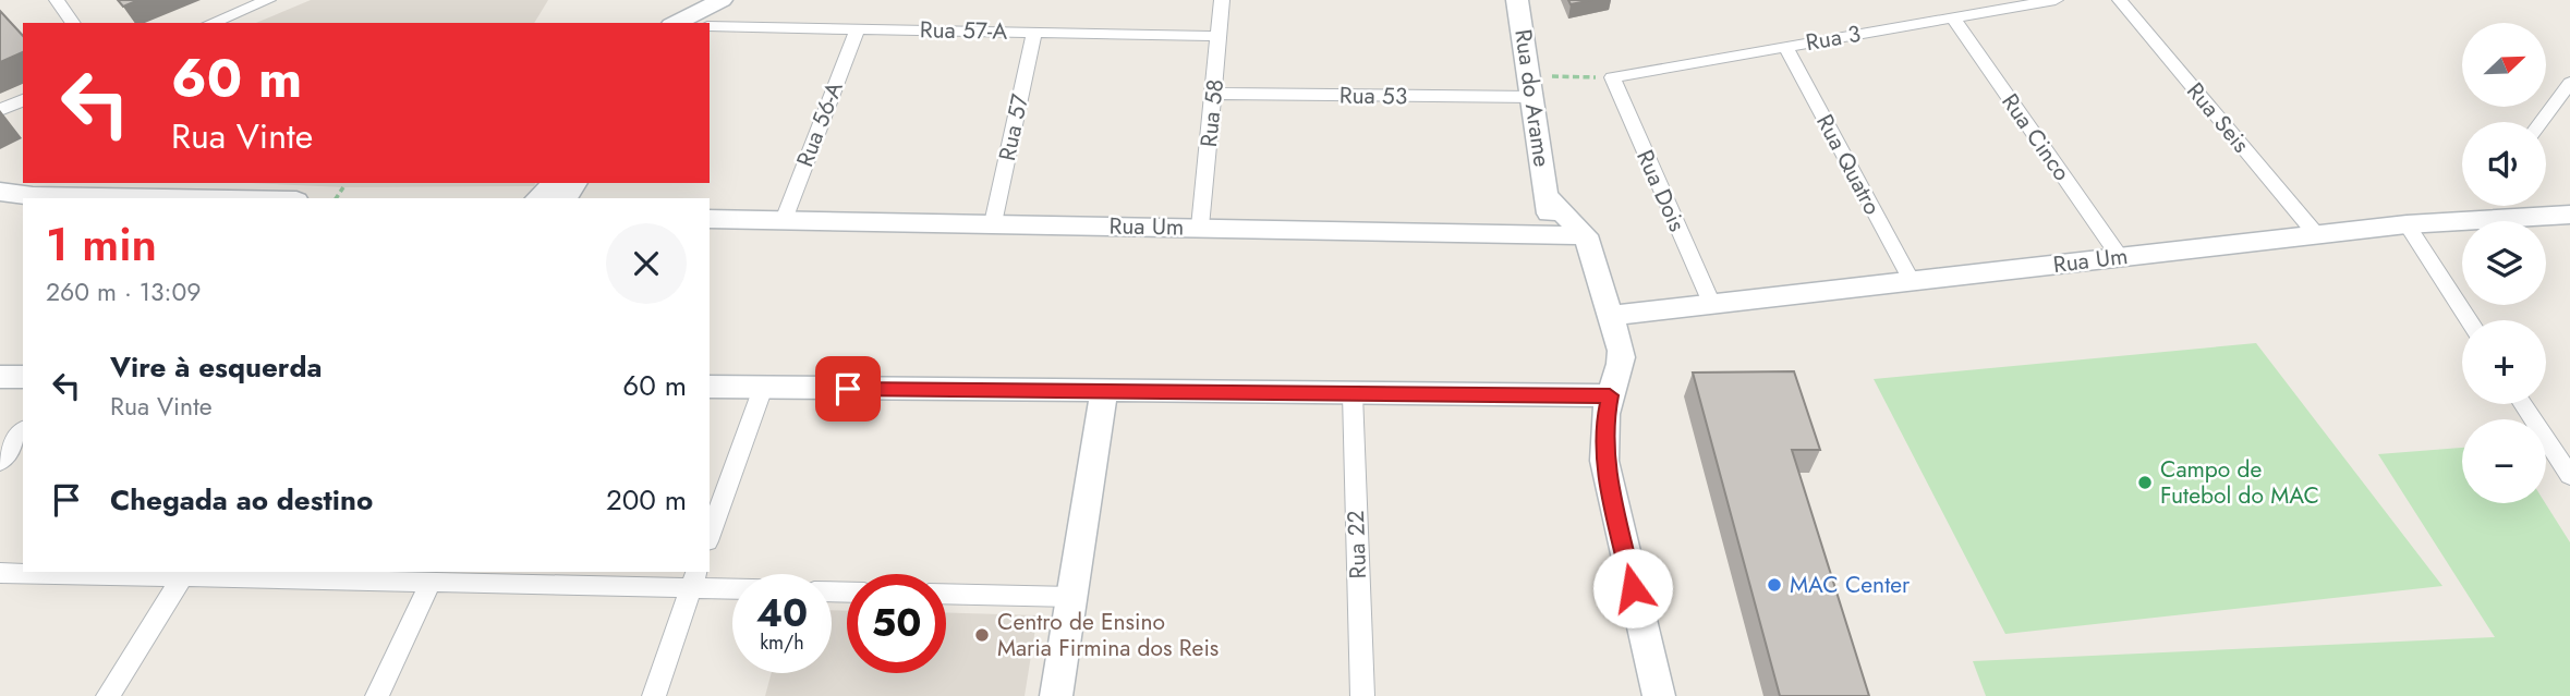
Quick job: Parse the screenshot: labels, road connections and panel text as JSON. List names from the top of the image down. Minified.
{"streets":{"street":["Rua 57-A","Rua 3","Rua 53","Rua do Arame","Rua 58","Rua Seis","Rua 56-A","Rua 57","Rua Cinco","Rua Quatro","Rua Dois","Rua Um","Rua 22"]},"crossings":[["Rua 57-A","Rua 58"],["Rua 57-A","Rua 56-A"],["Rua 57-A","Rua 57"],["Rua 3","Rua Cinco"],["Rua 3","Rua Quatro"],["Rua 3","Rua Dois"],["Rua 53","Rua do Arame"],["Rua 53","Rua 58"],["Rua do Arame","Rua Um"],["Rua 58","Rua Um"],["Rua Seis","Rua Um"],["Rua 56-A","Rua Um"],["Rua 57","Rua Um"],["Rua Cinco","Rua Um"],["Rua Quatro","Rua Um"],["Rua Dois","Rua Um"]],"places":["Campo de Futebol do MAC","MAC Center","Centro de Ensino Maria Firmina dos Reis"],"north":"top right","page":{"map_buttons":["+","−"],"turn":["60 m","Rua Vinte"],"heading":["1 min","260 m · 13:09"],"list":[{"name":"Vire à esquerda","note":"Rua Vinte","value":"60 m"},{"name":"Chegada ao destino","value":"200 m"}],"speed":"40 km/h","limit":"50"}}
